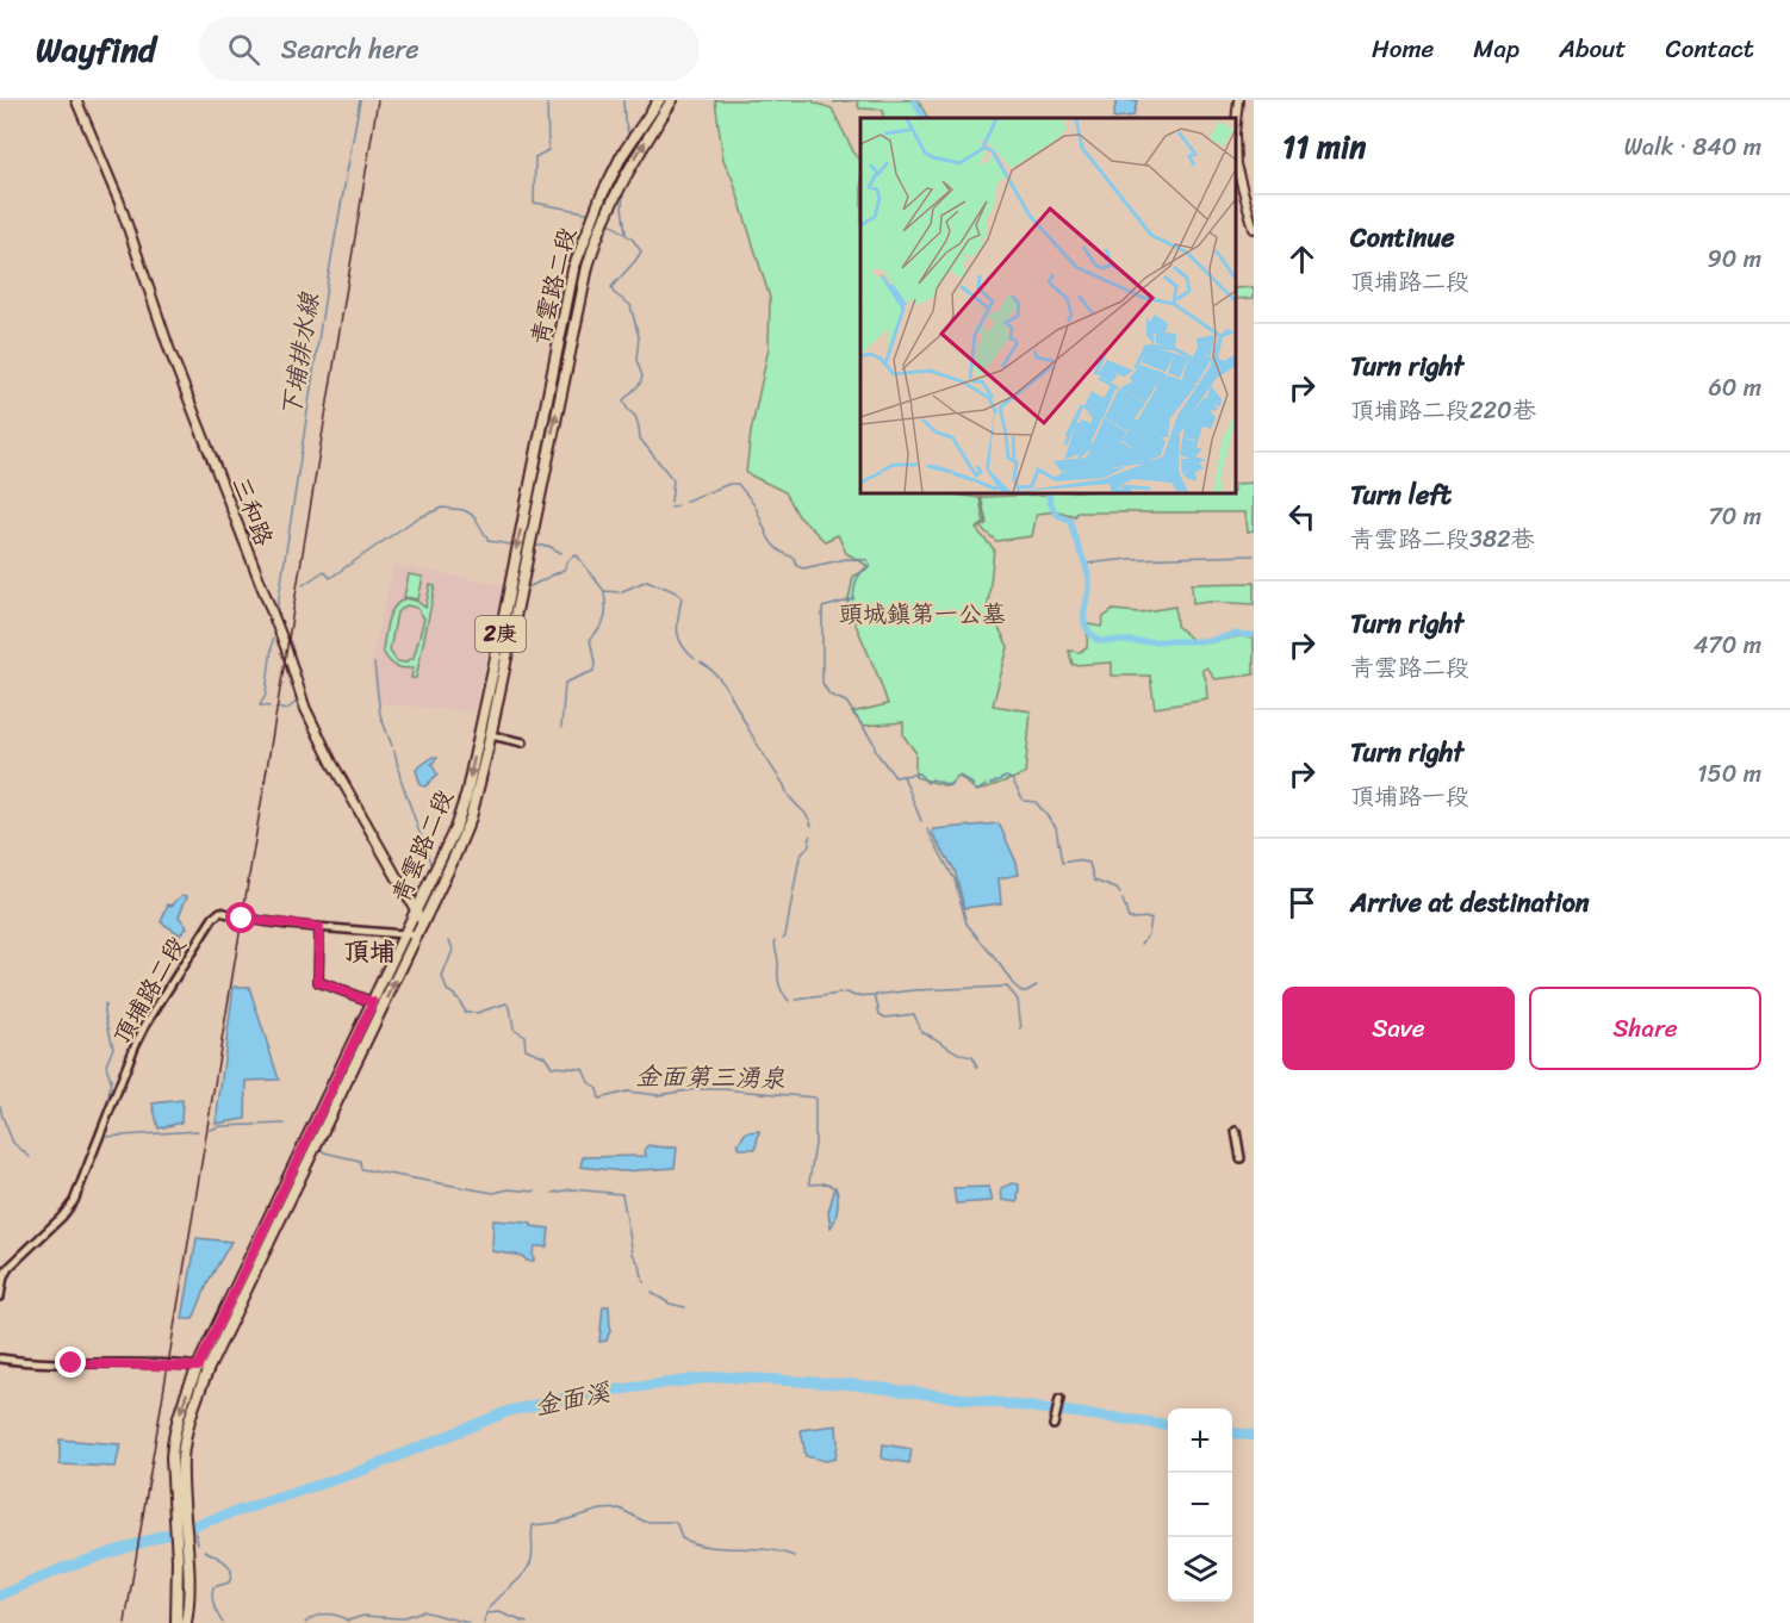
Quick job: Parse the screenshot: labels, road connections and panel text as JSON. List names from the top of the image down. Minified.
{"streets":{"main road":["青雲路二段","三和路","2庚"],"street":["頂埔路二段"]},"crossings":[["青雲路二段","三和路"],["青雲路二段","2庚"],["青雲路二段","頂埔路二段"]],"districts":["頂埔"],"water":["下埔排水線","金面第三湧泉","金面溪"],"parks":["頭城鎮第一公墓"],"page":{"header":"Wayfind","search":"Search here","nav":["Home","Map","About","Contact"],"heading":["11 min","Walk · 840 m"],"list":[["Continue","頂埔路二段","90 m"],["Turn right","頂埔路二段220巷","60 m"],["Turn left","青雲路二段382巷","70 m"],["Turn right","青雲路二段","470 m"],["Turn right","頂埔路一段","150 m"],"Arrive at destination"],"buttons":["Save","Share"],"map_buttons":["+","−"]}}
